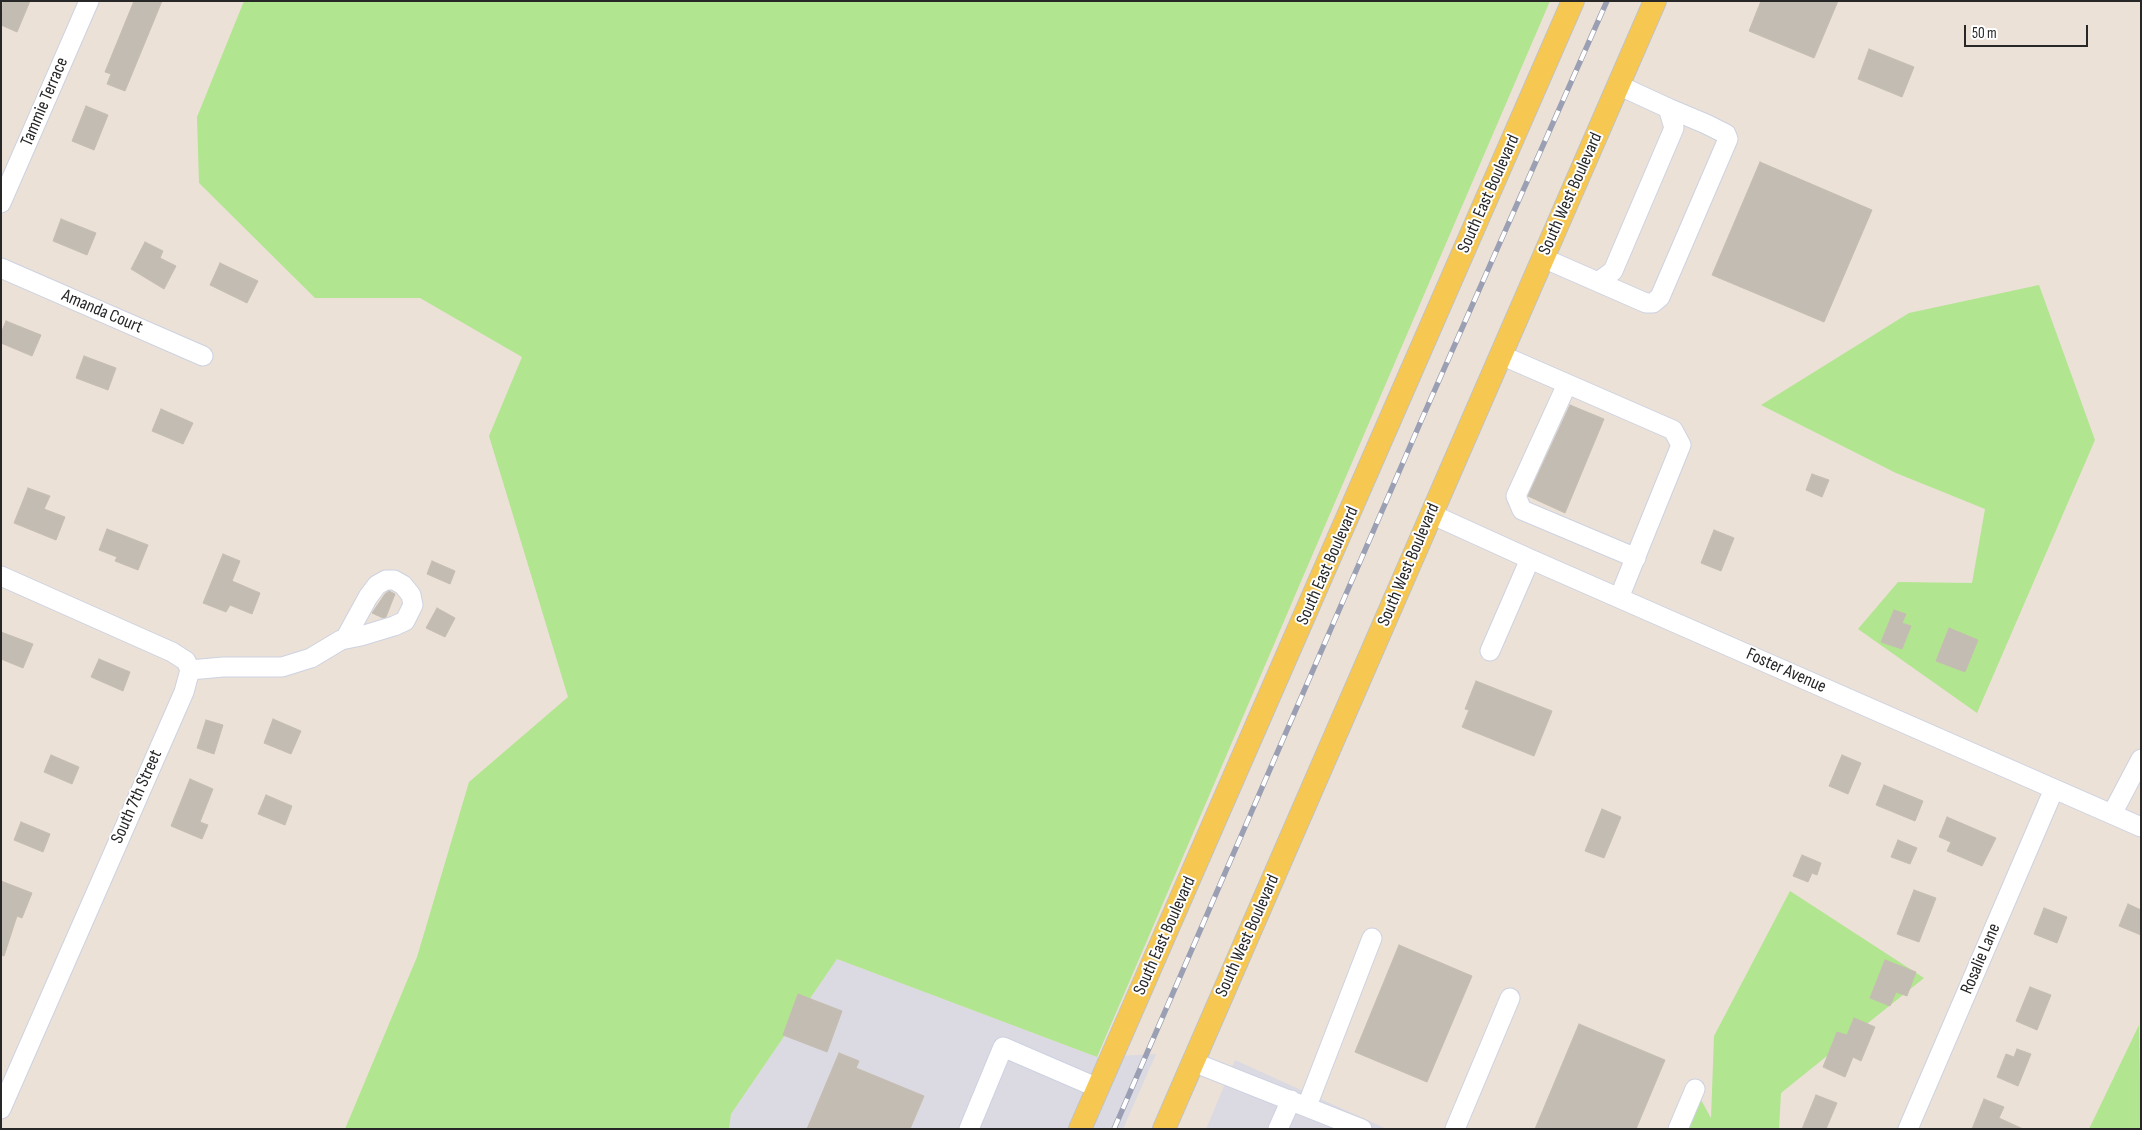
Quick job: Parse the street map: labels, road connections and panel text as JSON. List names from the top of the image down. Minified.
{"streets":{"main road":["South East Boulevard","South West Boulevard"],"street":["Tammie Terrace","Amanda Court","Foster Avenue","South 7th Street","Rosalie Lane"]},"crossings":[["South West Boulevard","Foster Avenue"],["Foster Avenue","Rosalie Lane"]],"scale_bar":"50 m"}
